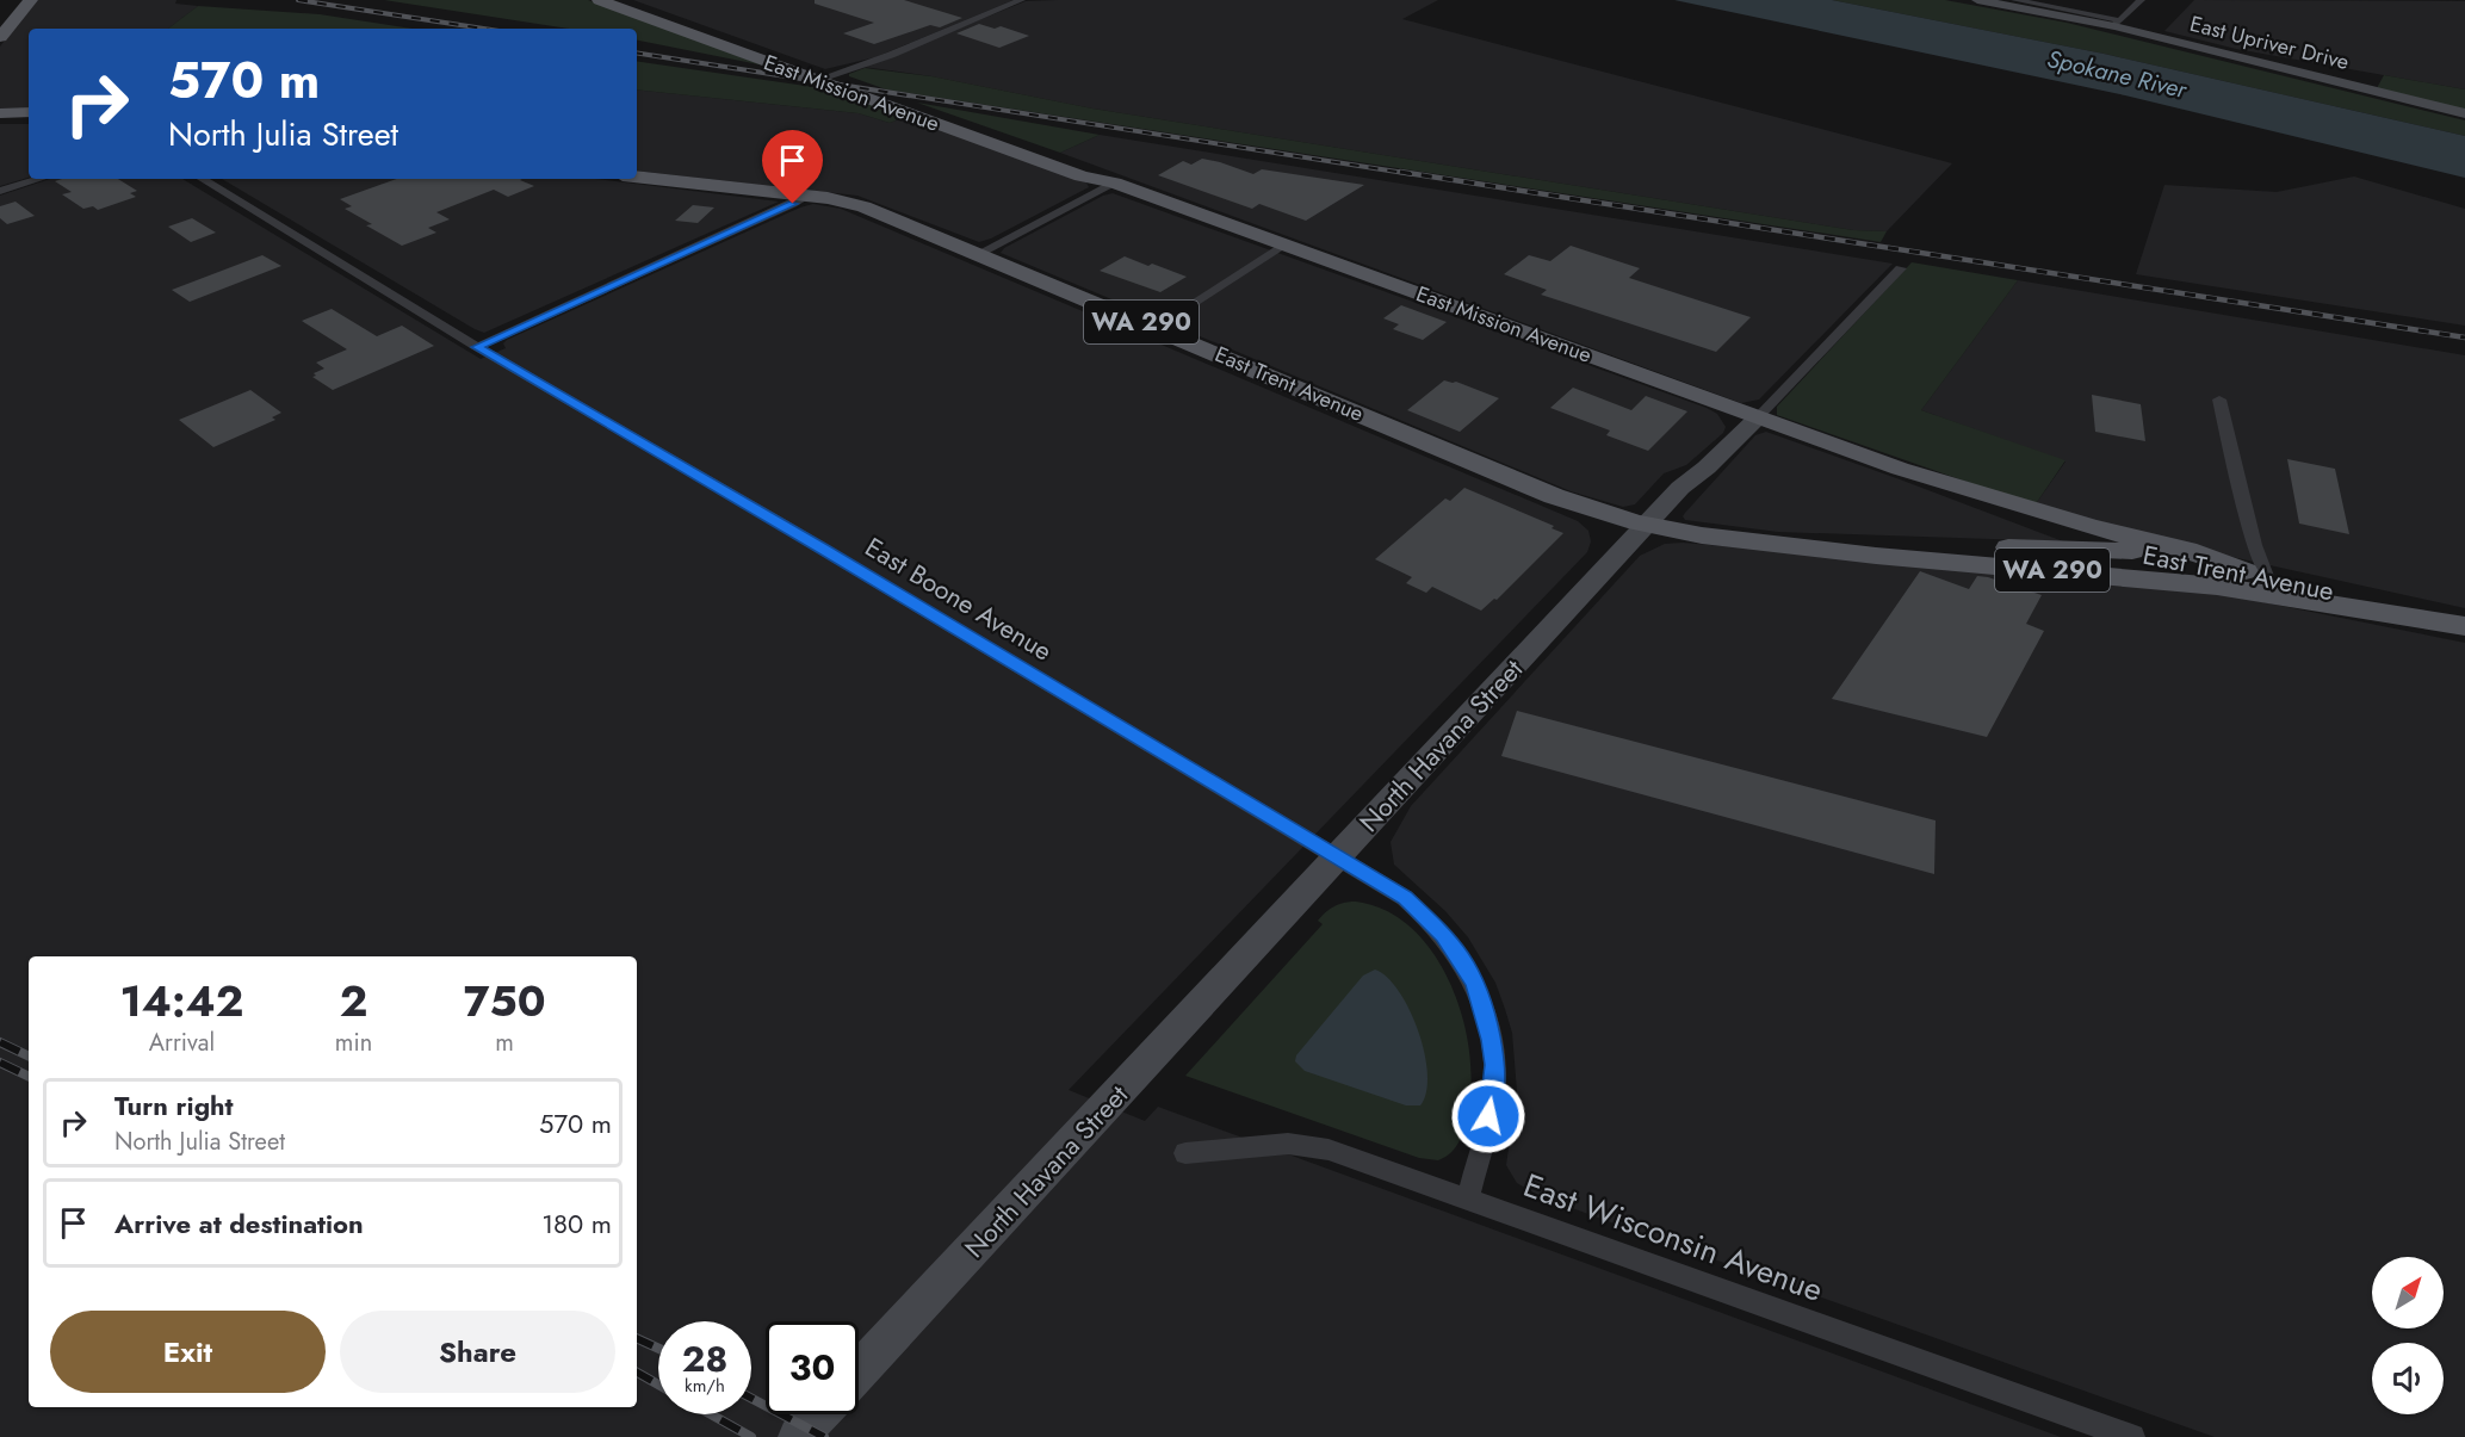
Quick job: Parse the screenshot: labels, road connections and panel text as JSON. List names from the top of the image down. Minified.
{"streets":{"main road":["East Mission Avenue","WA 290","East Trent Avenue"],"street":["East Upriver Drive","East Boone Avenue","North Havana Street","East Wisconsin Avenue"]},"crossings":[["East Mission Avenue","East Trent Avenue"],["East Mission Avenue","North Havana Street"],["East Trent Avenue","North Havana Street"],["East Boone Avenue","North Havana Street"],["East Boone Avenue","East Wisconsin Avenue"]],"water":["Spokane River"],"north":"top right","page":{"turn":["570 m","North Julia Street"],"eta":["14:42","Arrival","2","min","750","m"],"list":[{"name":"Turn right","note":"North Julia Street","value":"570 m"},{"name":"Arrive at destination","value":"180 m"}],"buttons":["Exit","Share"],"speed":"28 km/h","limit":"30"}}
